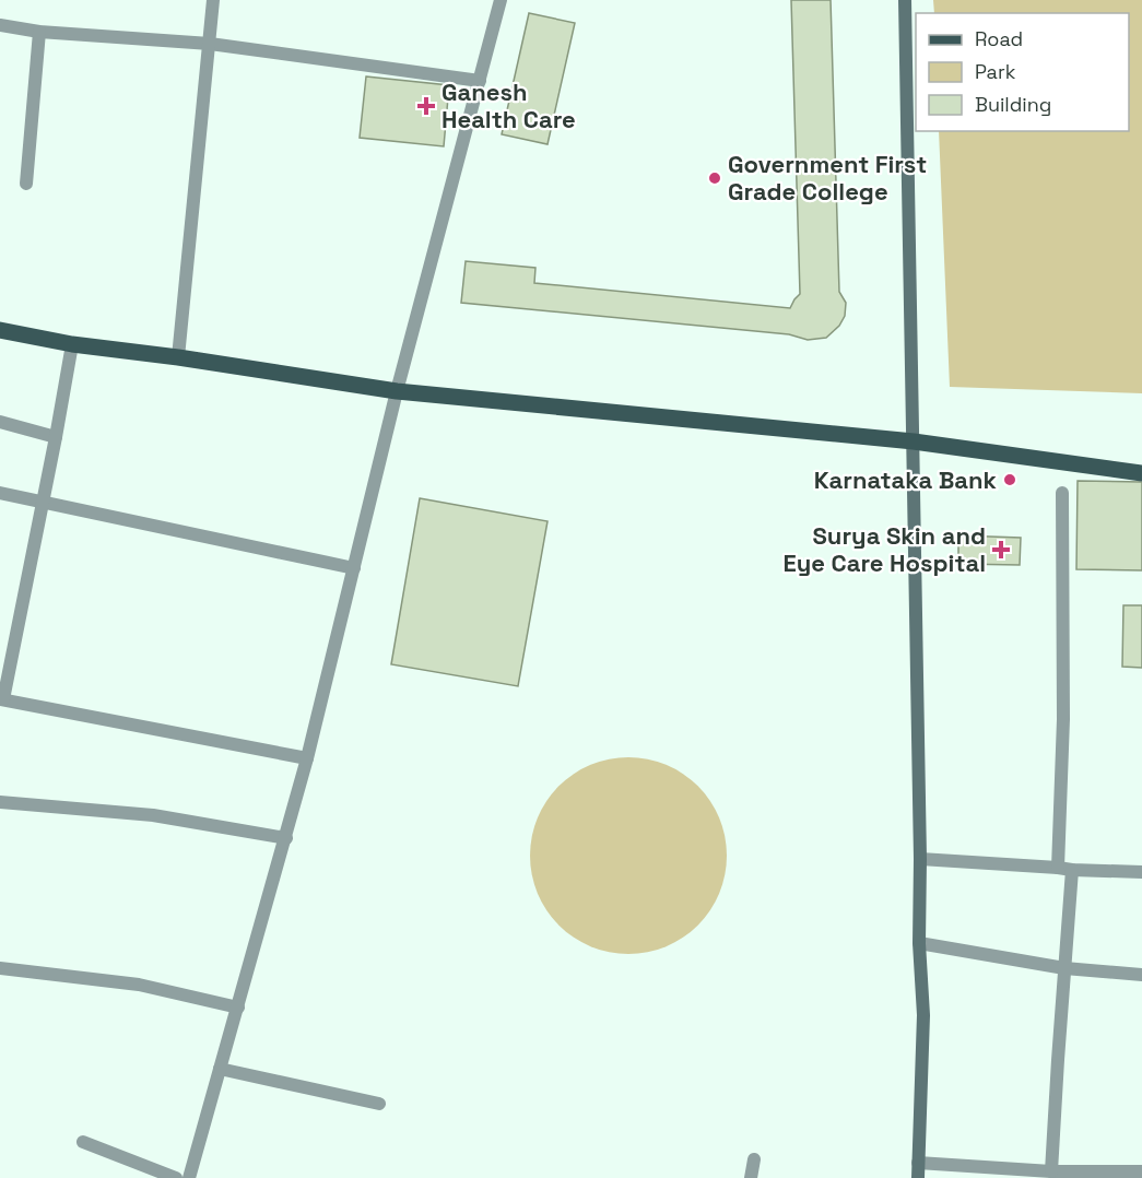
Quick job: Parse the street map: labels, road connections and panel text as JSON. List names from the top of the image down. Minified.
{"places":{"health":["Ganesh Health Care","Surya Skin and Eye Care Hospital"],"other":["Government First Grade College","Karnataka Bank"]},"legend":["Road","Park","Building"]}
